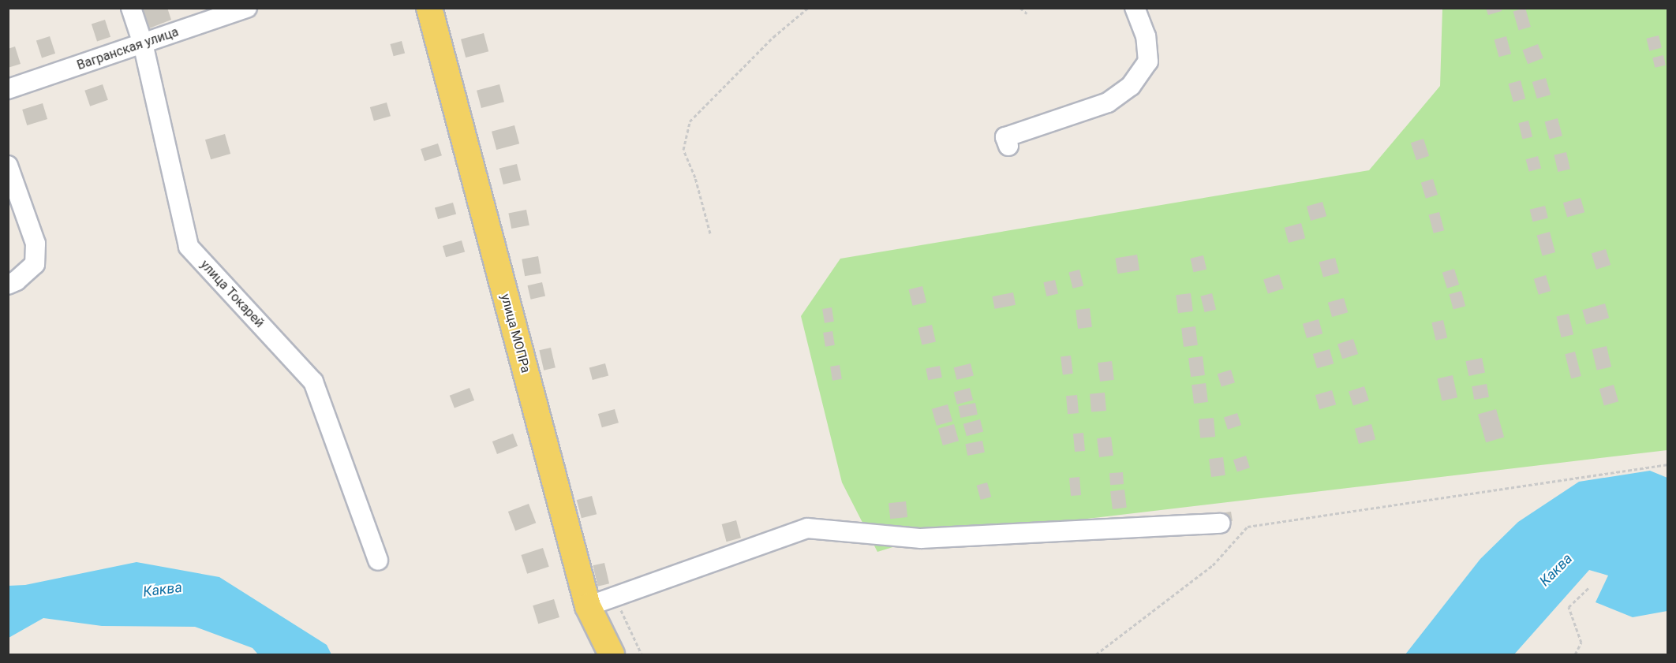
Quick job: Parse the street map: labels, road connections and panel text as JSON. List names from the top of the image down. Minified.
{"streets":{"main road":["улица МОПРа"],"street":["Вагранская улица","улица Токарей"]},"crossings":[["Вагранская улица","улица Токарей"]],"water":["Каква"]}
